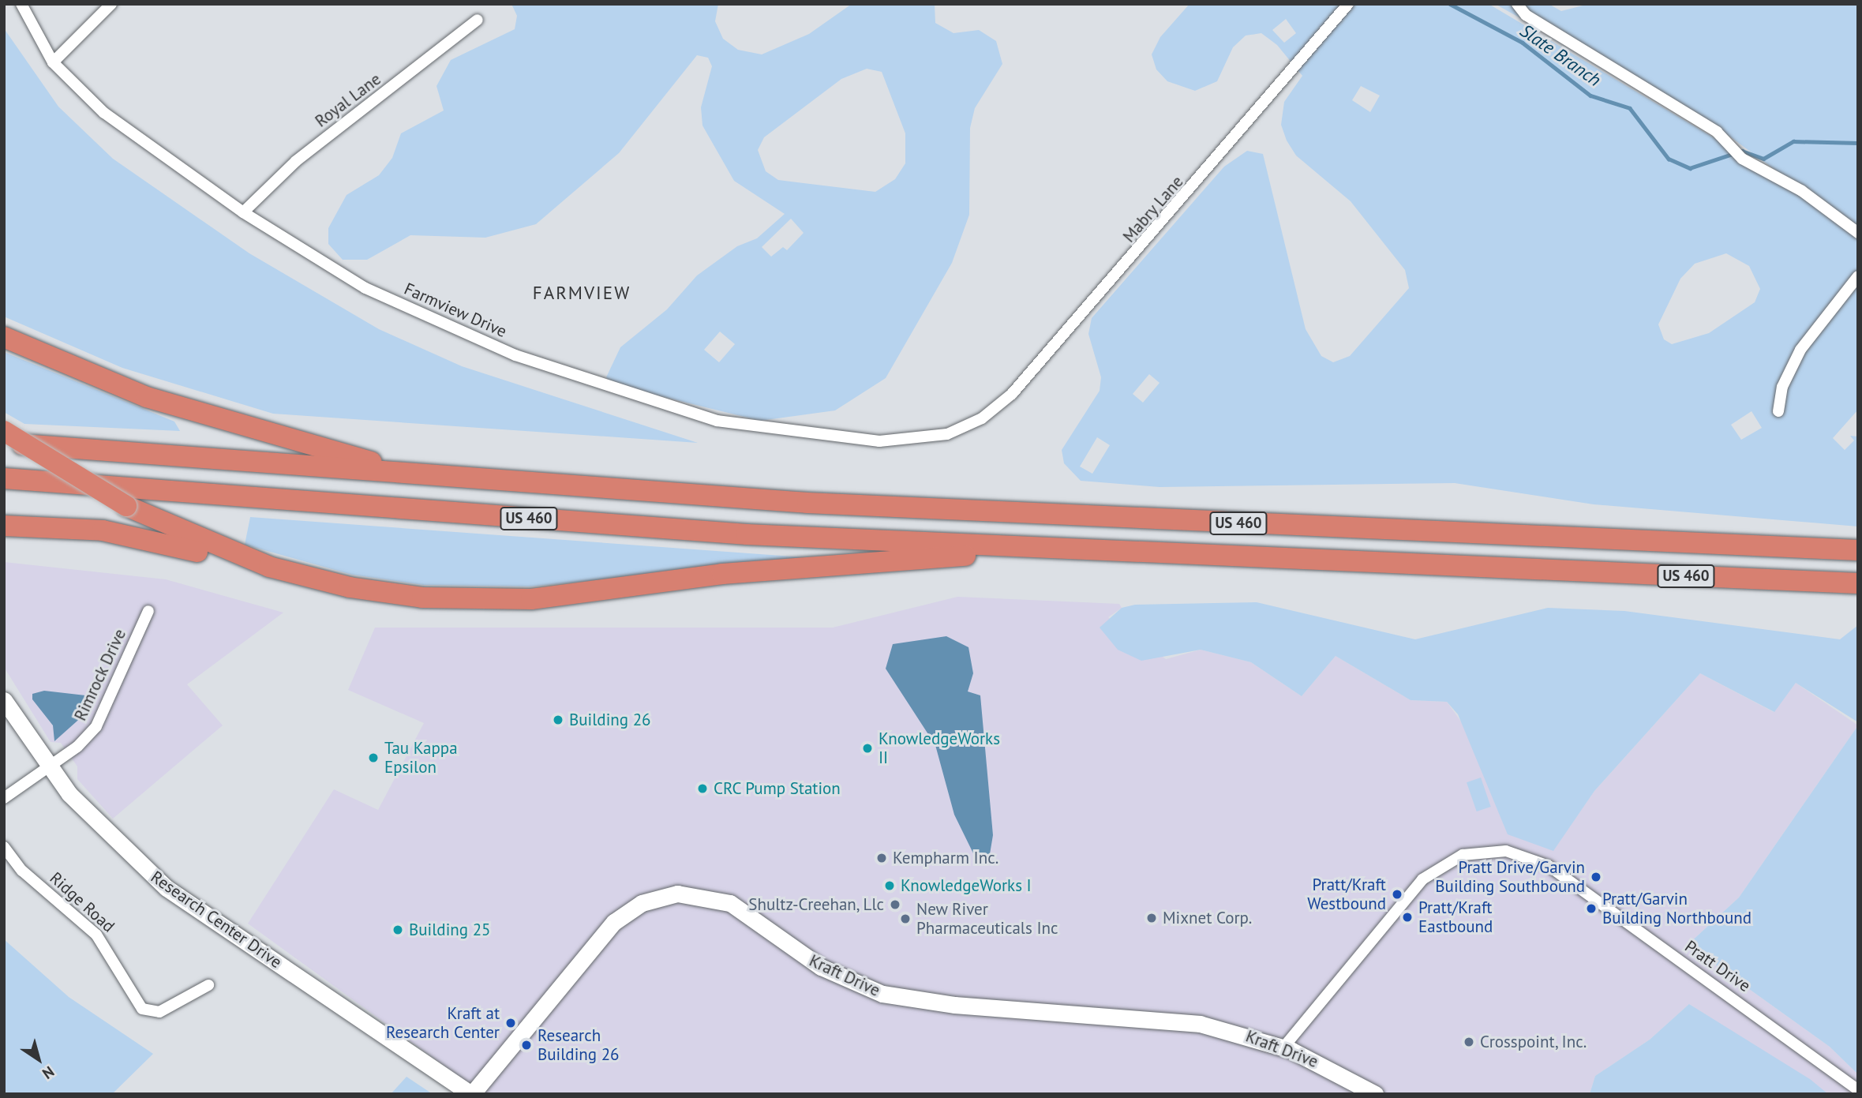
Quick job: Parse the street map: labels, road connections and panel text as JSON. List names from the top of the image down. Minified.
{"streets":{"highway":["US 460"],"street":["Royal Lane","Mabry Lane","Farmview Drive","Rimrock Drive","Ridge Road","Research Center Drive","Pratt Drive","Kraft Drive"]},"crossings":[["Royal Lane","Farmview Drive"],["Mabry Lane","Farmview Drive"],["Rimrock Drive","Research Center Drive"],["Research Center Drive","Kraft Drive"],["Pratt Drive","Kraft Drive"]],"districts":["FARMVIEW"],"water":["Slate Branch"],"places":["Building 26","KnowledgeWorks II","Tau Kappa Epsilon","CRC Pump Station","Kempharm Inc.","Pratt Drive/Garvin Building Southbound","KnowledgeWorks I","Pratt/Kraft Westbound","Shultz-Creehan, Llc","Pratt/Garvin Building Northbound","Pratt/Kraft Eastbound","Mixnet Corp.","New River Pharmaceuticals Inc","Building 25","Kraft at Research Center","Crosspoint, Inc.","Research Building 26"],"north":"bottom right"}
